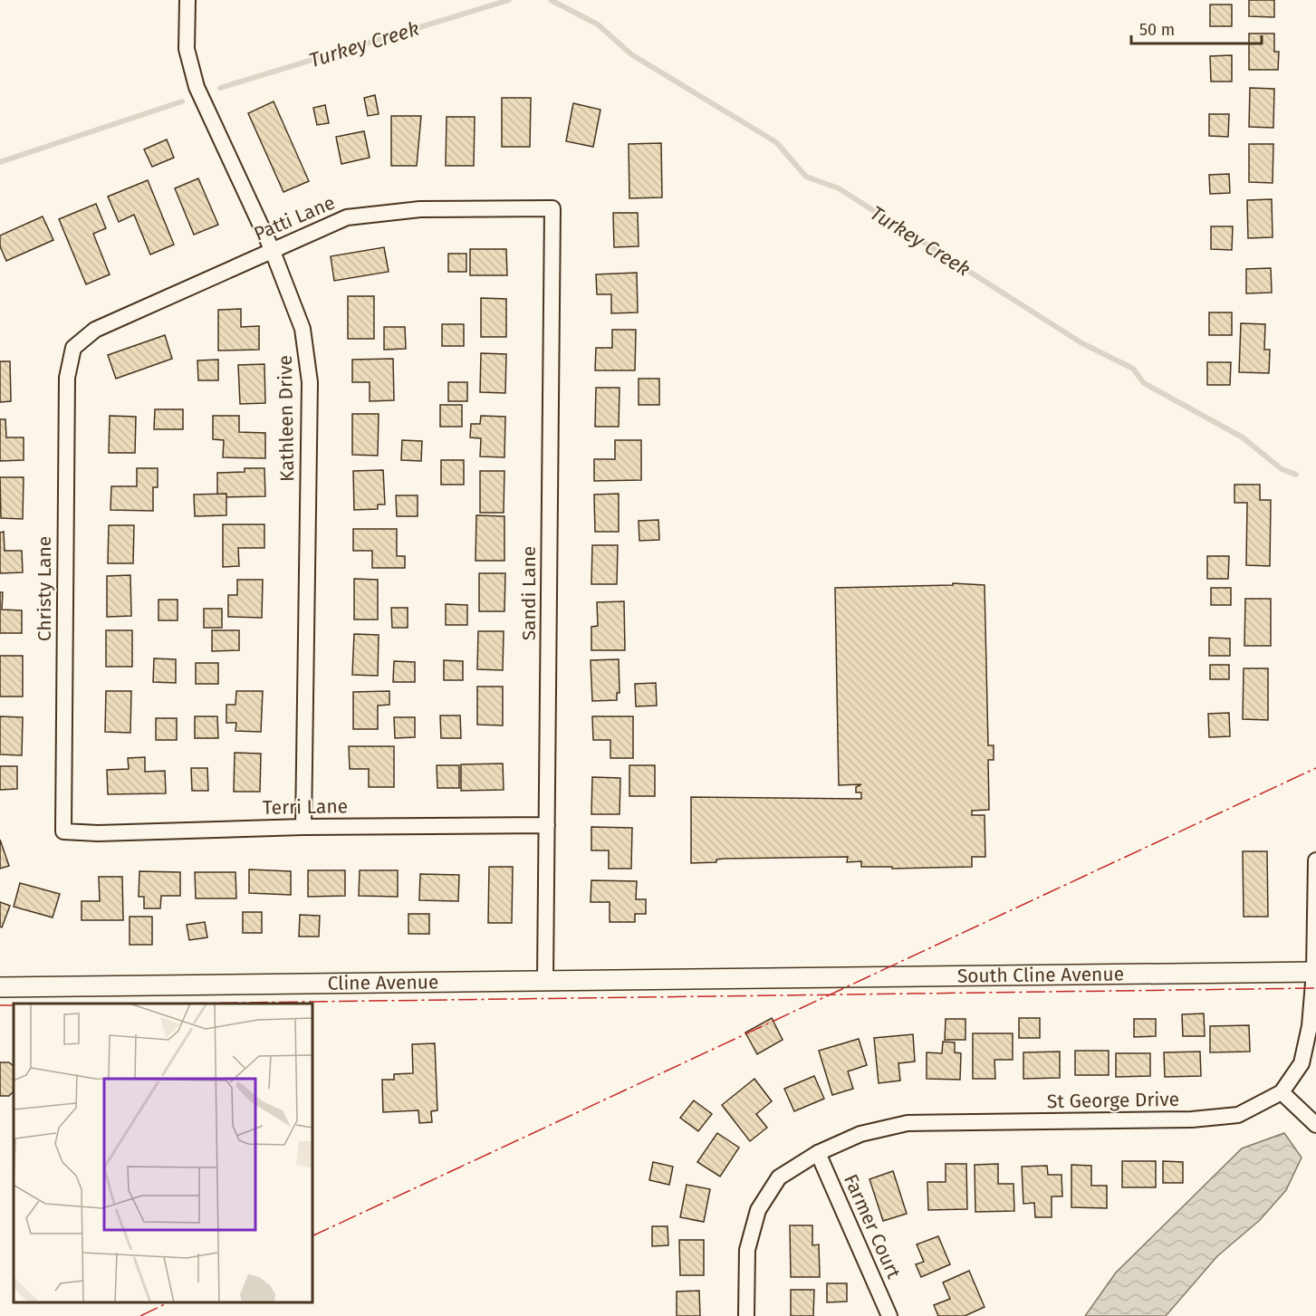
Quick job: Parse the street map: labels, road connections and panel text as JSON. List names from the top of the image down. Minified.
{"streets":{"street":["Patti Lane","Kathleen Drive","Christy Lane","Sandi Lane","Terri Lane","South Cline Avenue","Cline Avenue","St George Drive","Farmer Court"]},"crossings":[["Patti Lane","Kathleen Drive"],["Patti Lane","Christy Lane"],["Patti Lane","Sandi Lane"],["Kathleen Drive","Terri Lane"],["Christy Lane","Terri Lane"],["Sandi Lane","Terri Lane"],["Sandi Lane","Cline Avenue"],["South Cline Avenue","Cline Avenue"],["South Cline Avenue","St George Drive"],["St George Drive","Farmer Court"]],"water":["Turkey Creek"],"scale_bar":"50 m"}
